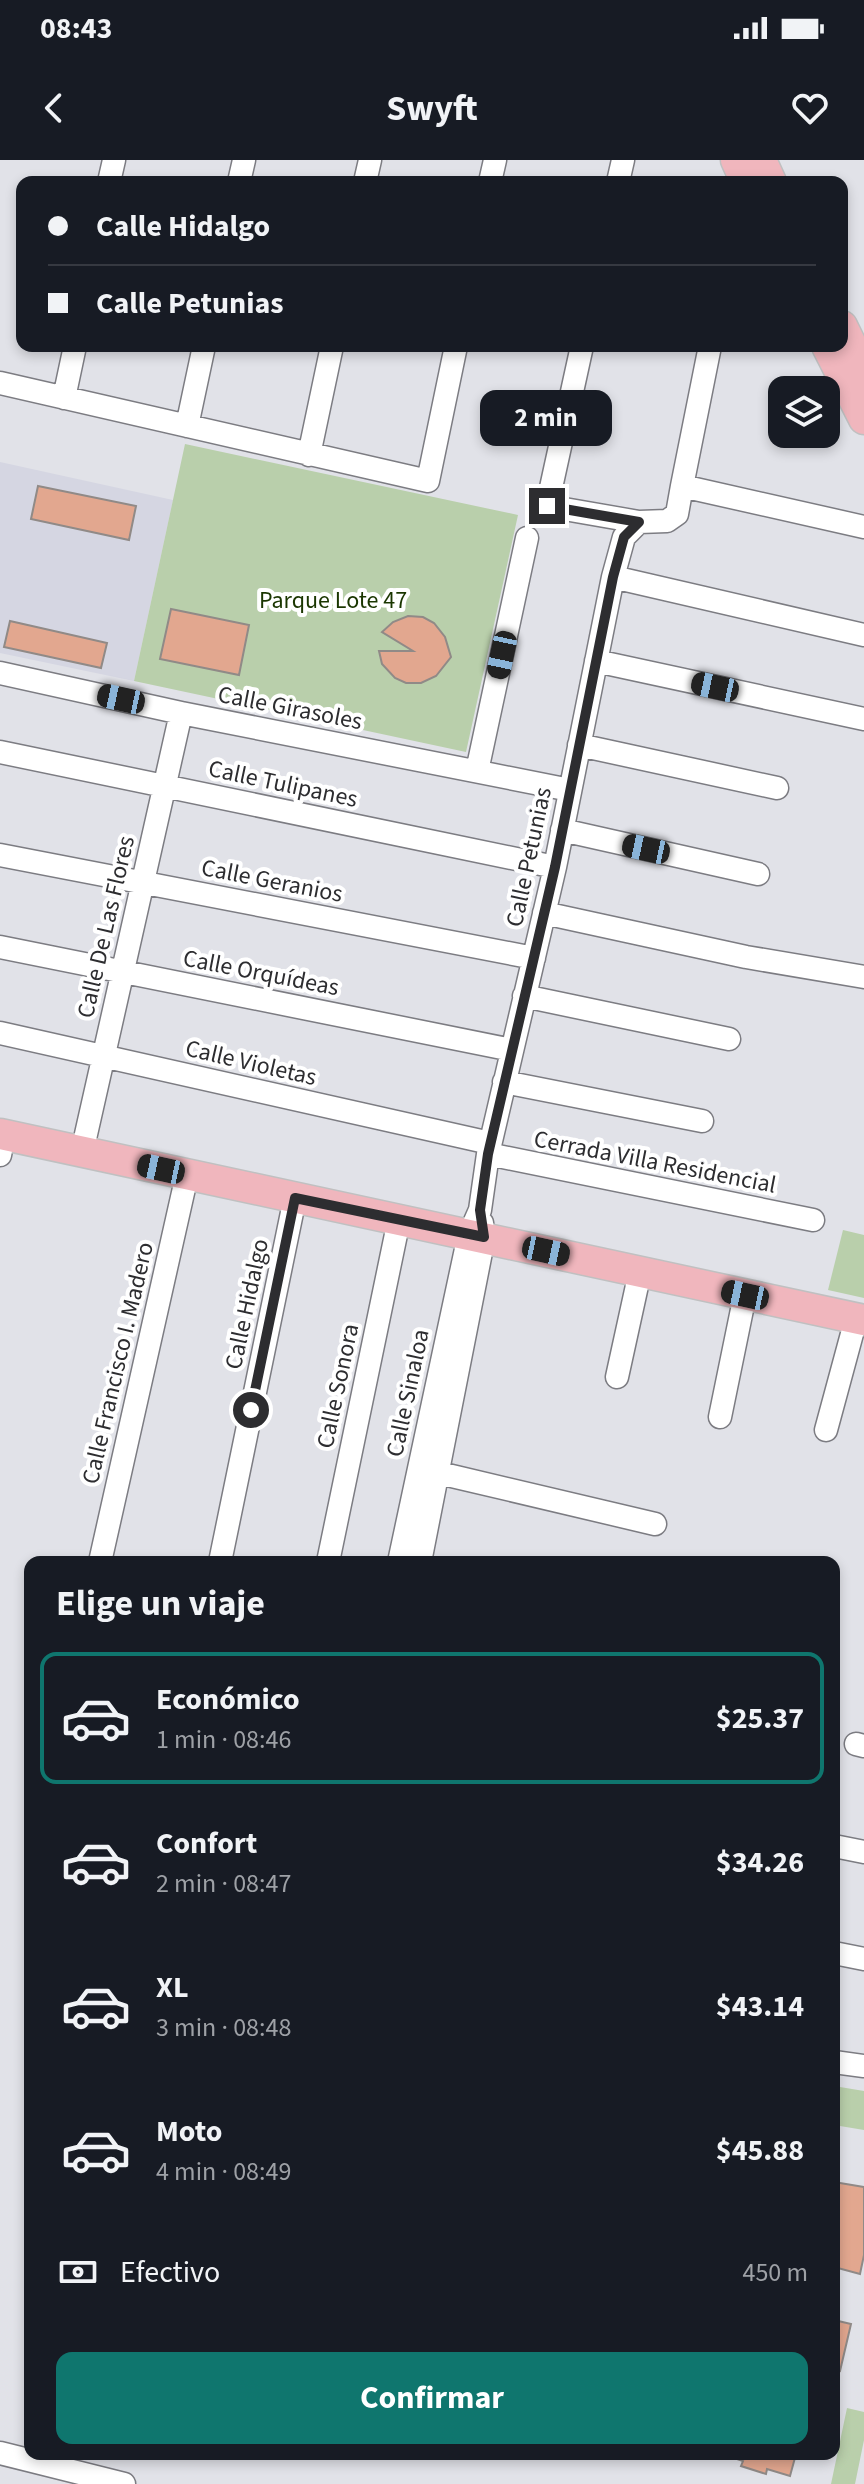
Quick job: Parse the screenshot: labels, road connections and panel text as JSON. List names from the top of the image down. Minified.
{"streets":{"street":["Calle Girasoles","Calle Tulipanes","Calle Petunias","Calle Geranios","Calle De Las Flores","Calle Orquídeas","Calle Violetas","Cerrada Villa Residencial","Calle Hidalgo","Calle Francisco I. Madero","Calle Sonora","Calle Sinaloa"]},"crossings":[["Calle Girasoles","Calle Petunias"],["Calle Girasoles","Calle De Las Flores"],["Calle Tulipanes","Calle Petunias"],["Calle Tulipanes","Calle De Las Flores"],["Calle Petunias","Calle Geranios"],["Calle Petunias","Calle Orquídeas"],["Calle Petunias","Calle Violetas"],["Calle Petunias","Cerrada Villa Residencial"],["Calle Petunias","Calle Sinaloa"],["Calle Geranios","Calle De Las Flores"],["Calle De Las Flores","Calle Orquídeas"],["Calle De Las Flores","Calle Violetas"],["Calle Violetas","Cerrada Villa Residencial"]],"parks":["Parque Lote 47"],"page":{"status":"08:43","header":"Swyft","banner":["Calle Hidalgo","Calle Petunias"],"bubble":"2 min","heading":"Elige un viaje","list":[{"name":"Económico","note":"1 min · 08:46","value":"$25.37"},{"name":"Confort","note":"2 min · 08:47","value":"$34.26"},{"name":"XL","note":"3 min · 08:48","value":"$43.14"},{"name":"Moto","note":"4 min · 08:49","value":"$45.88"}],"pay":["Efectivo","450 m"],"buttons":"Confirmar"}}
